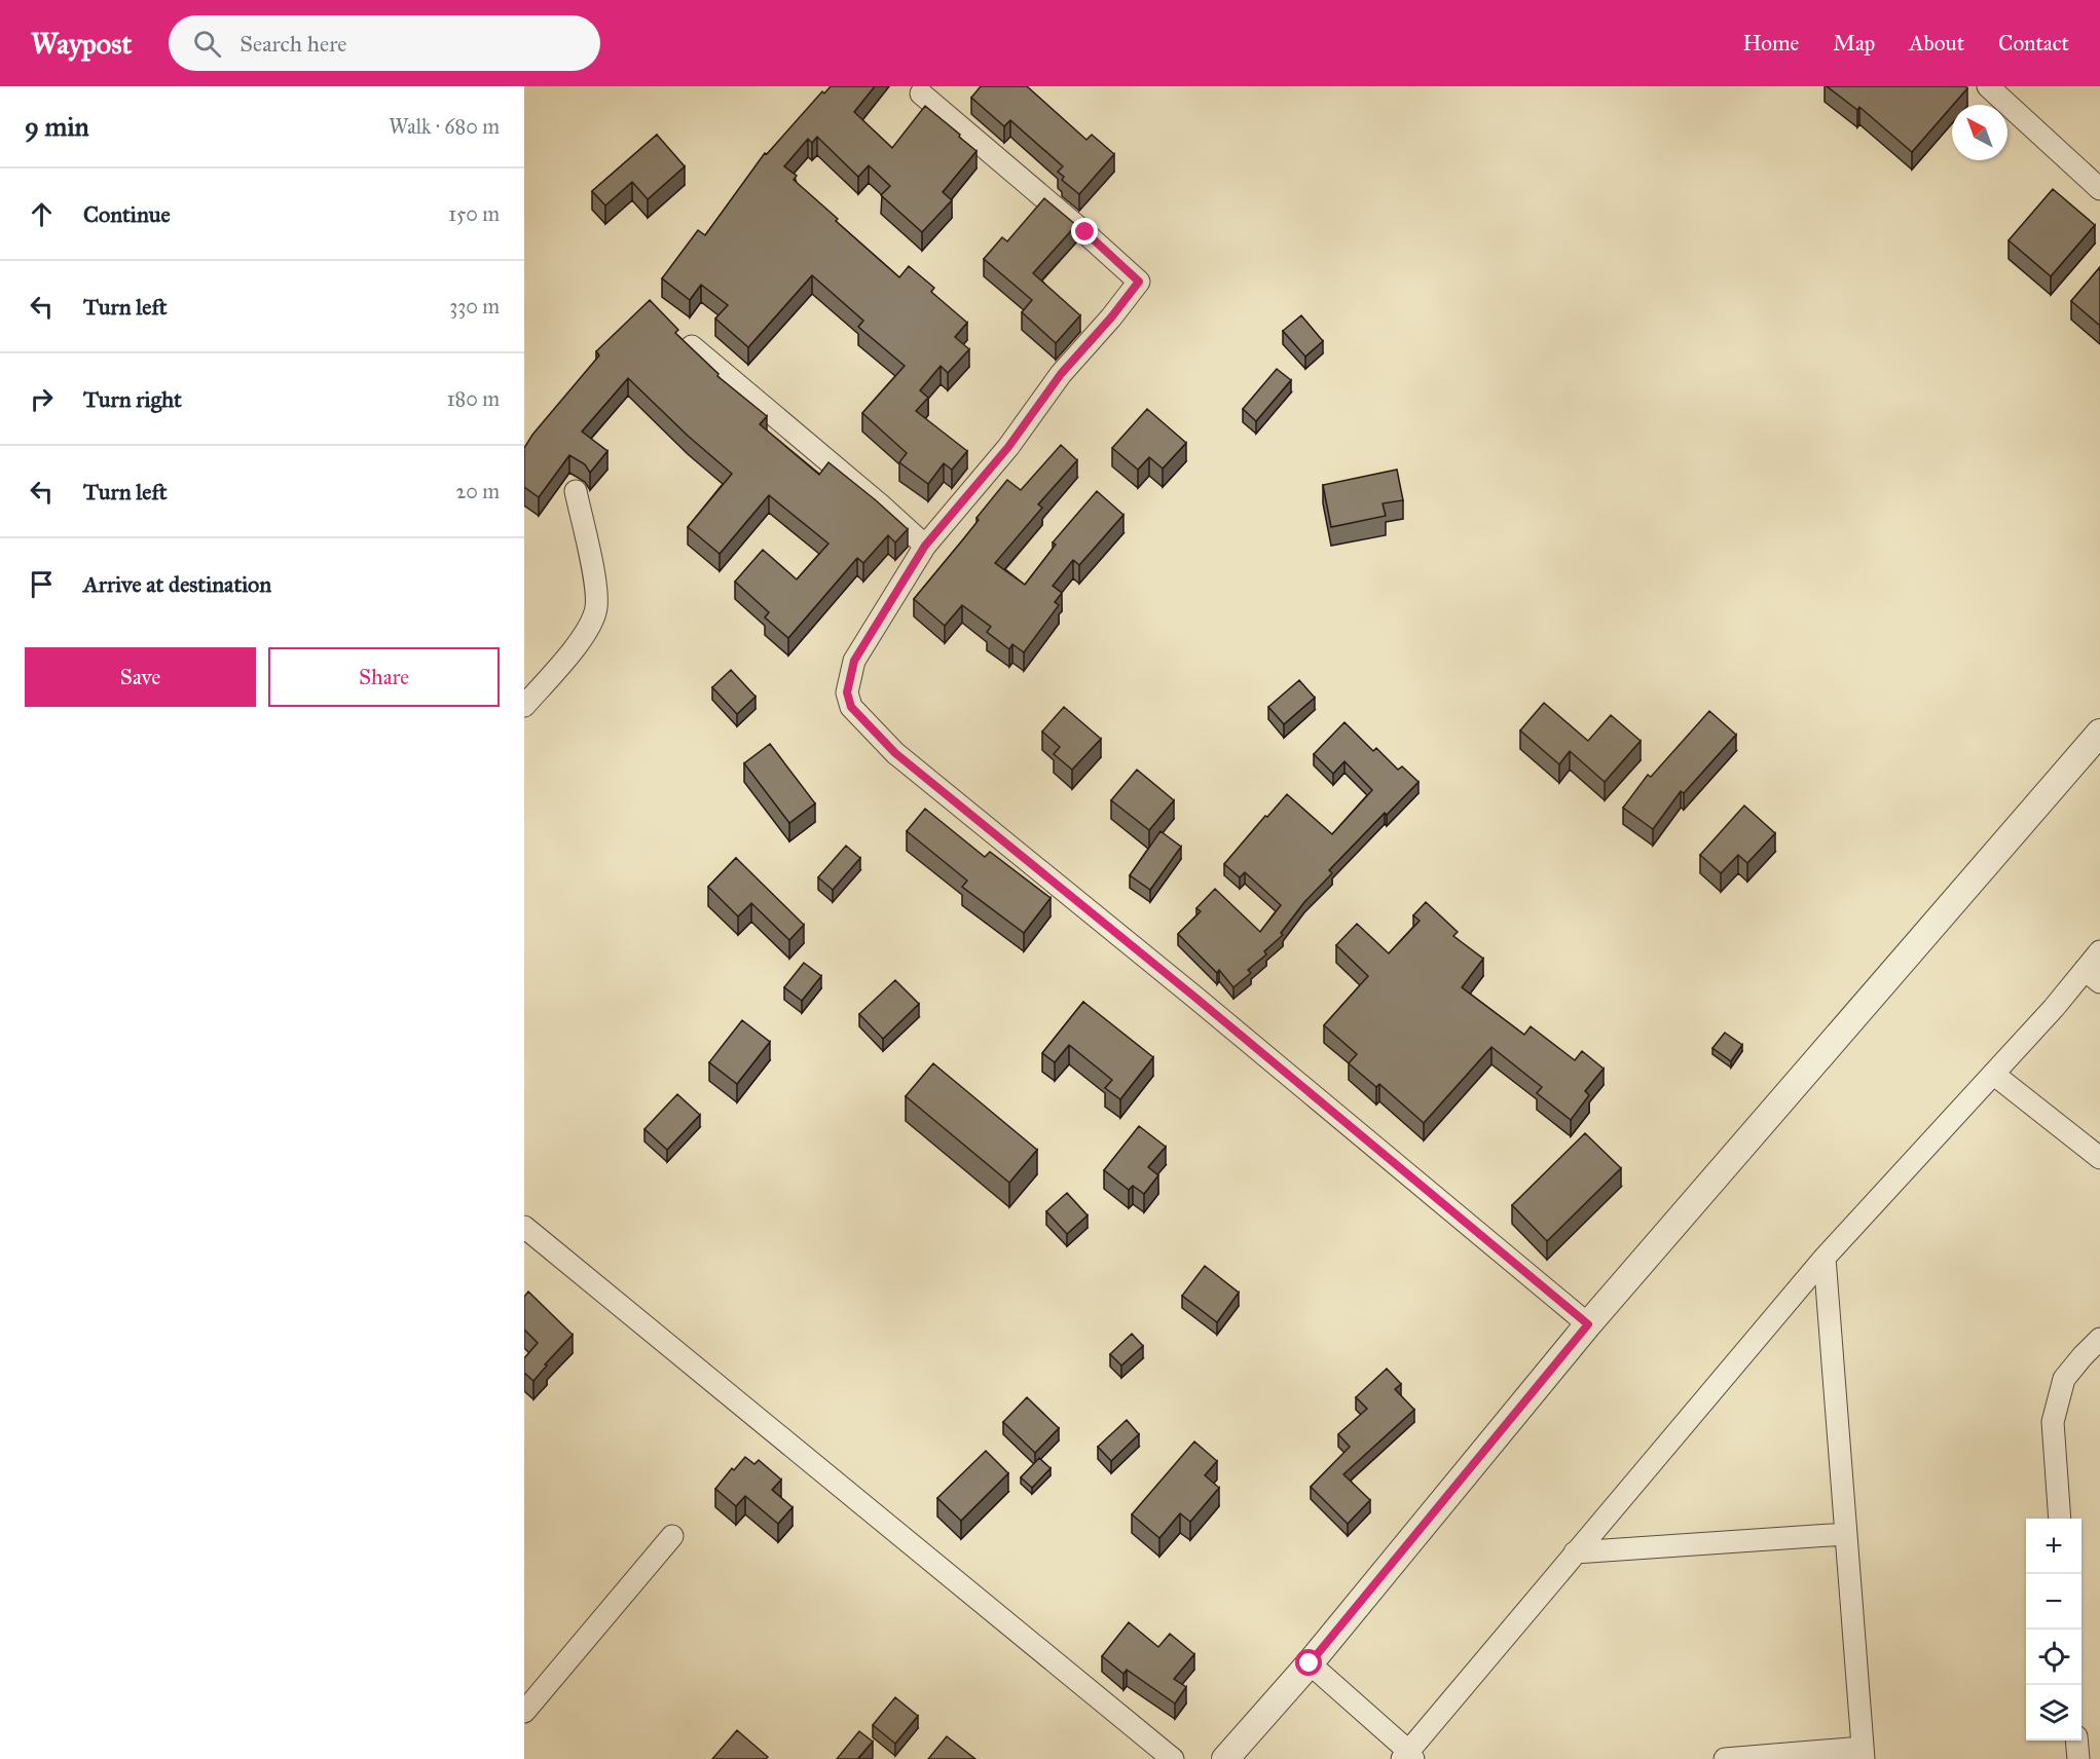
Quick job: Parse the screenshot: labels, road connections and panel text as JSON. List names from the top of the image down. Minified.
{"north":"top left","page":{"header":"Waypost","search":"Search here","nav":["Home","Map","About","Contact"],"heading":["9 min","Walk · 680 m"],"list":[["Continue","150 m"],["Turn left","330 m"],["Turn right","180 m"],["Turn left","20 m"],"Arrive at destination"],"buttons":["Save","Share"],"map_buttons":["+","−"]}}
